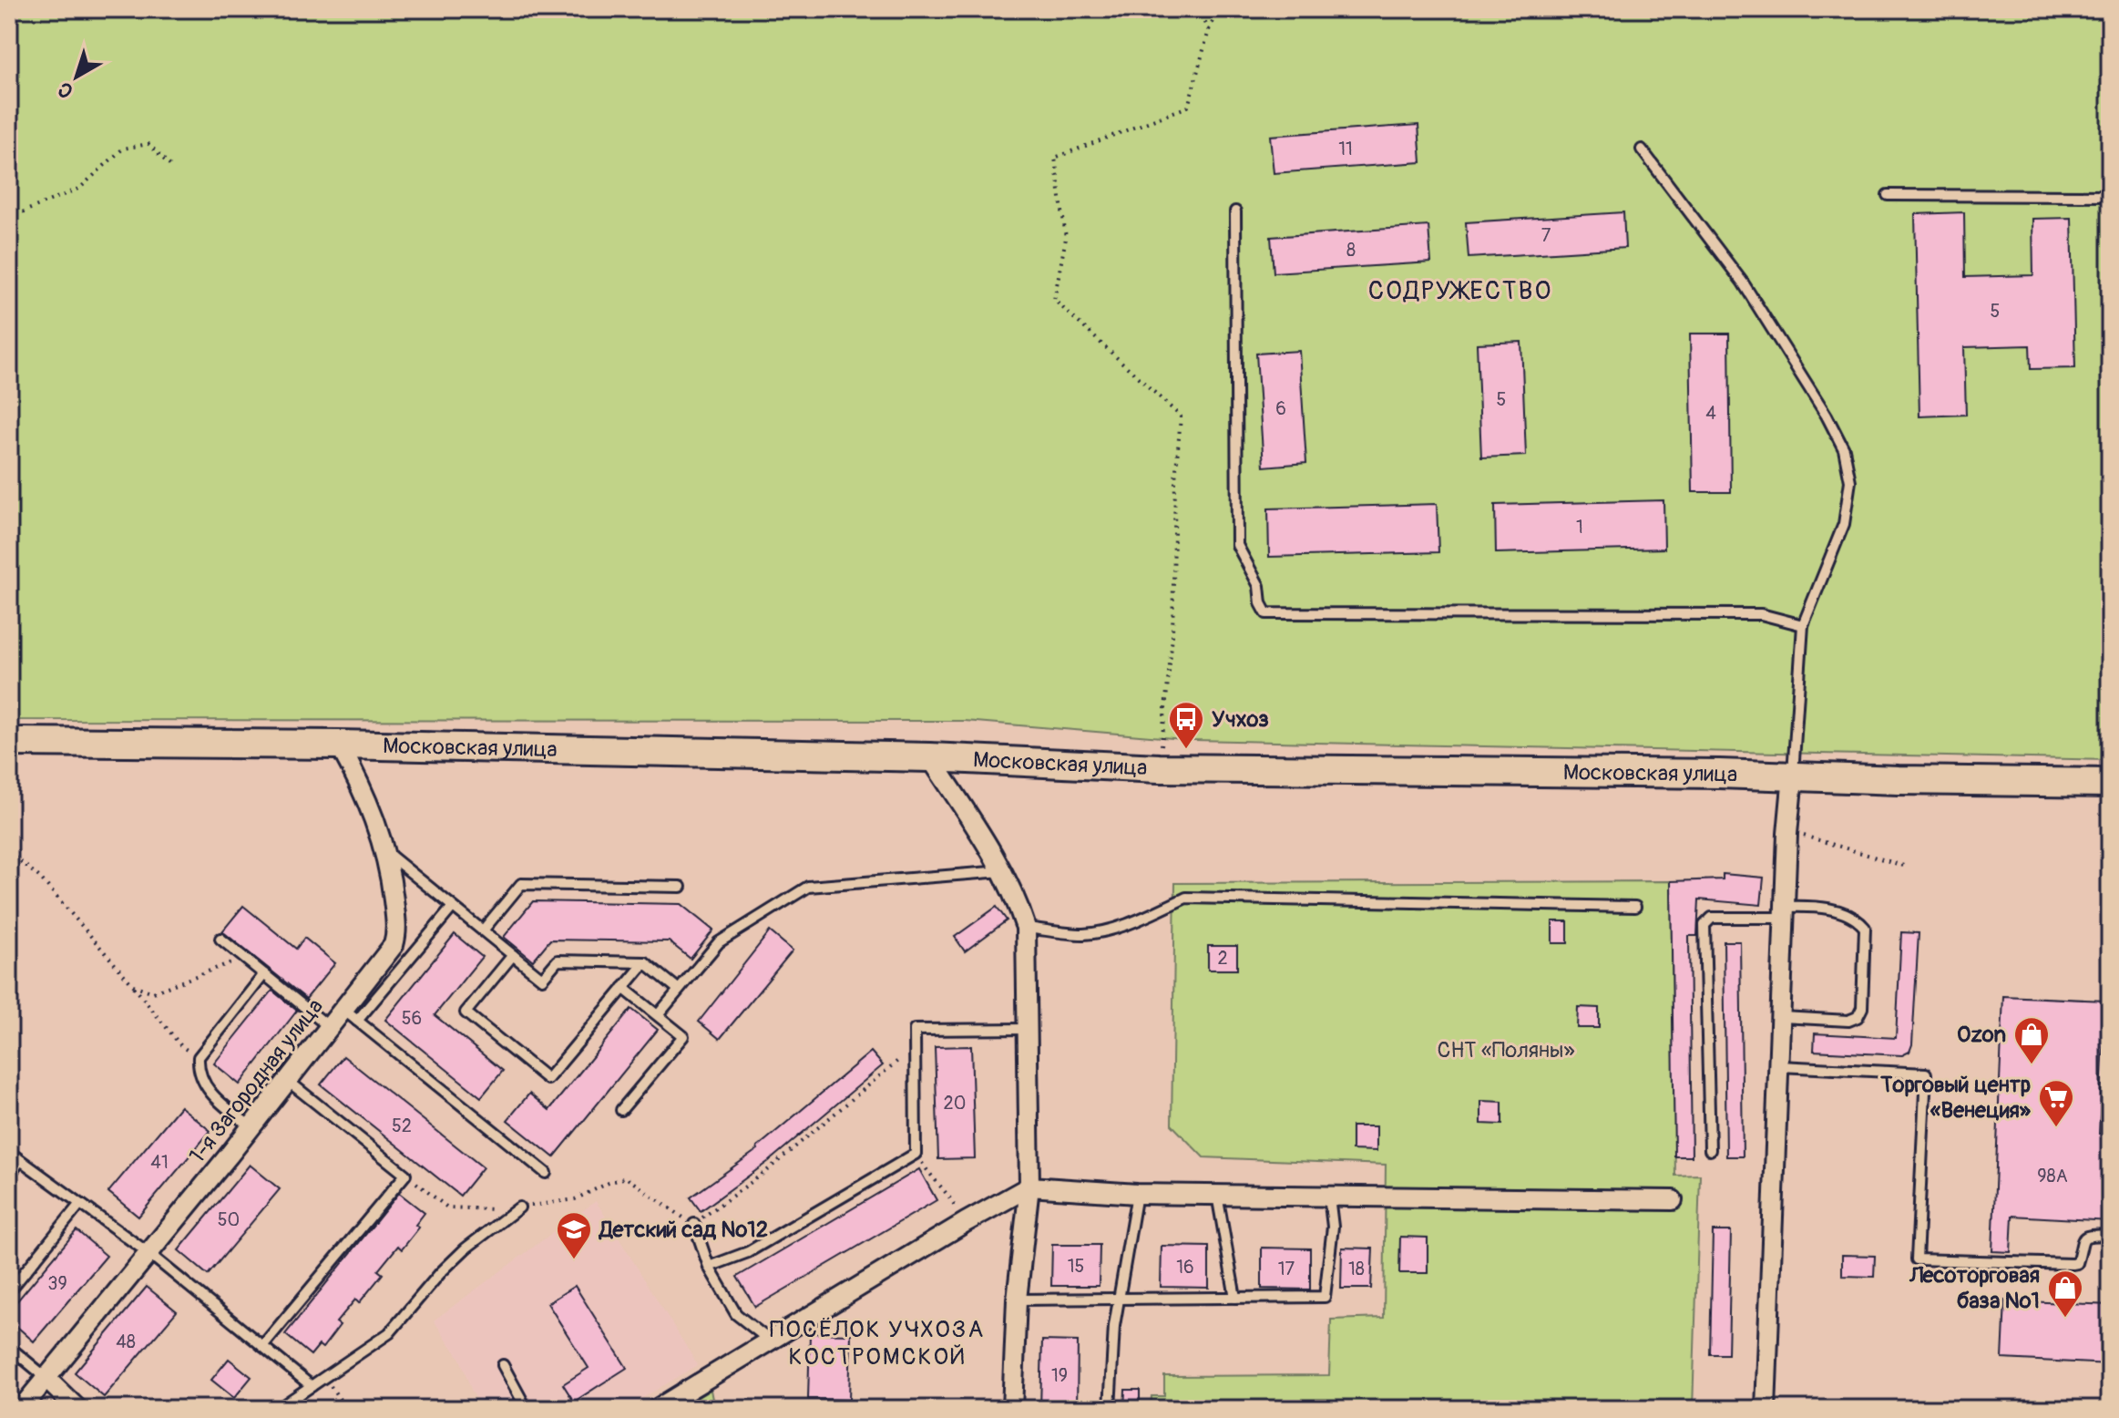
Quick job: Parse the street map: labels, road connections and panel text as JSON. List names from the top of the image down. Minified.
{"streets":{"main road":["Московская улица"],"street":["1-я Загородная улица"]},"crossings":[["Московская улица","1-я Загородная улица"]],"districts":["СОДРУЖЕСТВО","ПОСЁЛОК УЧХОЗА КОСТРОМСКОЙ"],"parks":["СНТ «Поляны»"],"places":{"bus stop":["Учхоз"],"shop":["Ozon","Лесоторговая база №1"],"supermarket":["Торговый центр «Венеция»"],"school or university":["Детский сад №12"]},"house_numbers":["11","7","8","5","5","6","4","1","2","56","20","52","41","98А","50","15","16","17","18","39","48","19"],"north":"bottom left"}
